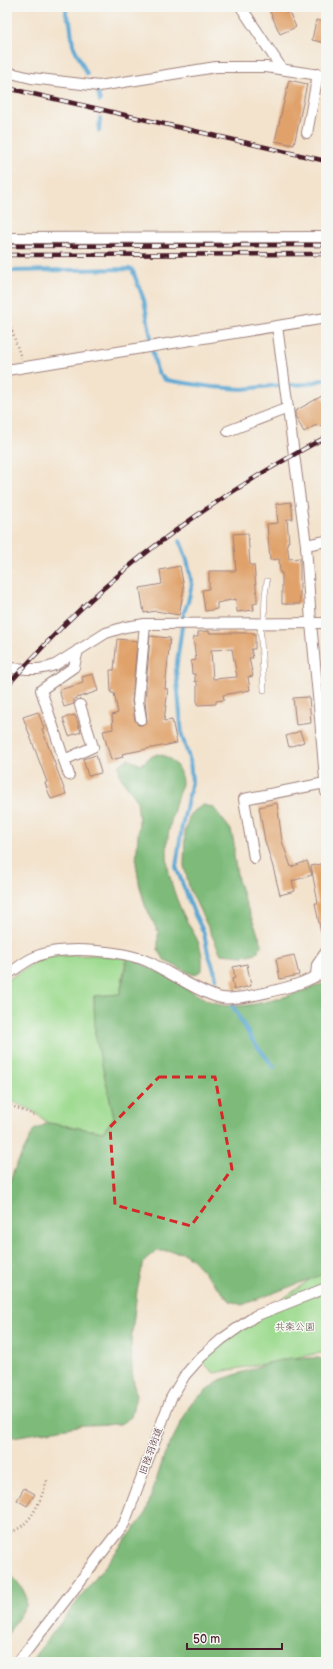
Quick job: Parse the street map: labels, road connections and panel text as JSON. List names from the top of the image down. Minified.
{"streets":{"street":["旧陸羽街道"]},"parks":["共楽公園"],"scale_bar":"50 m"}
